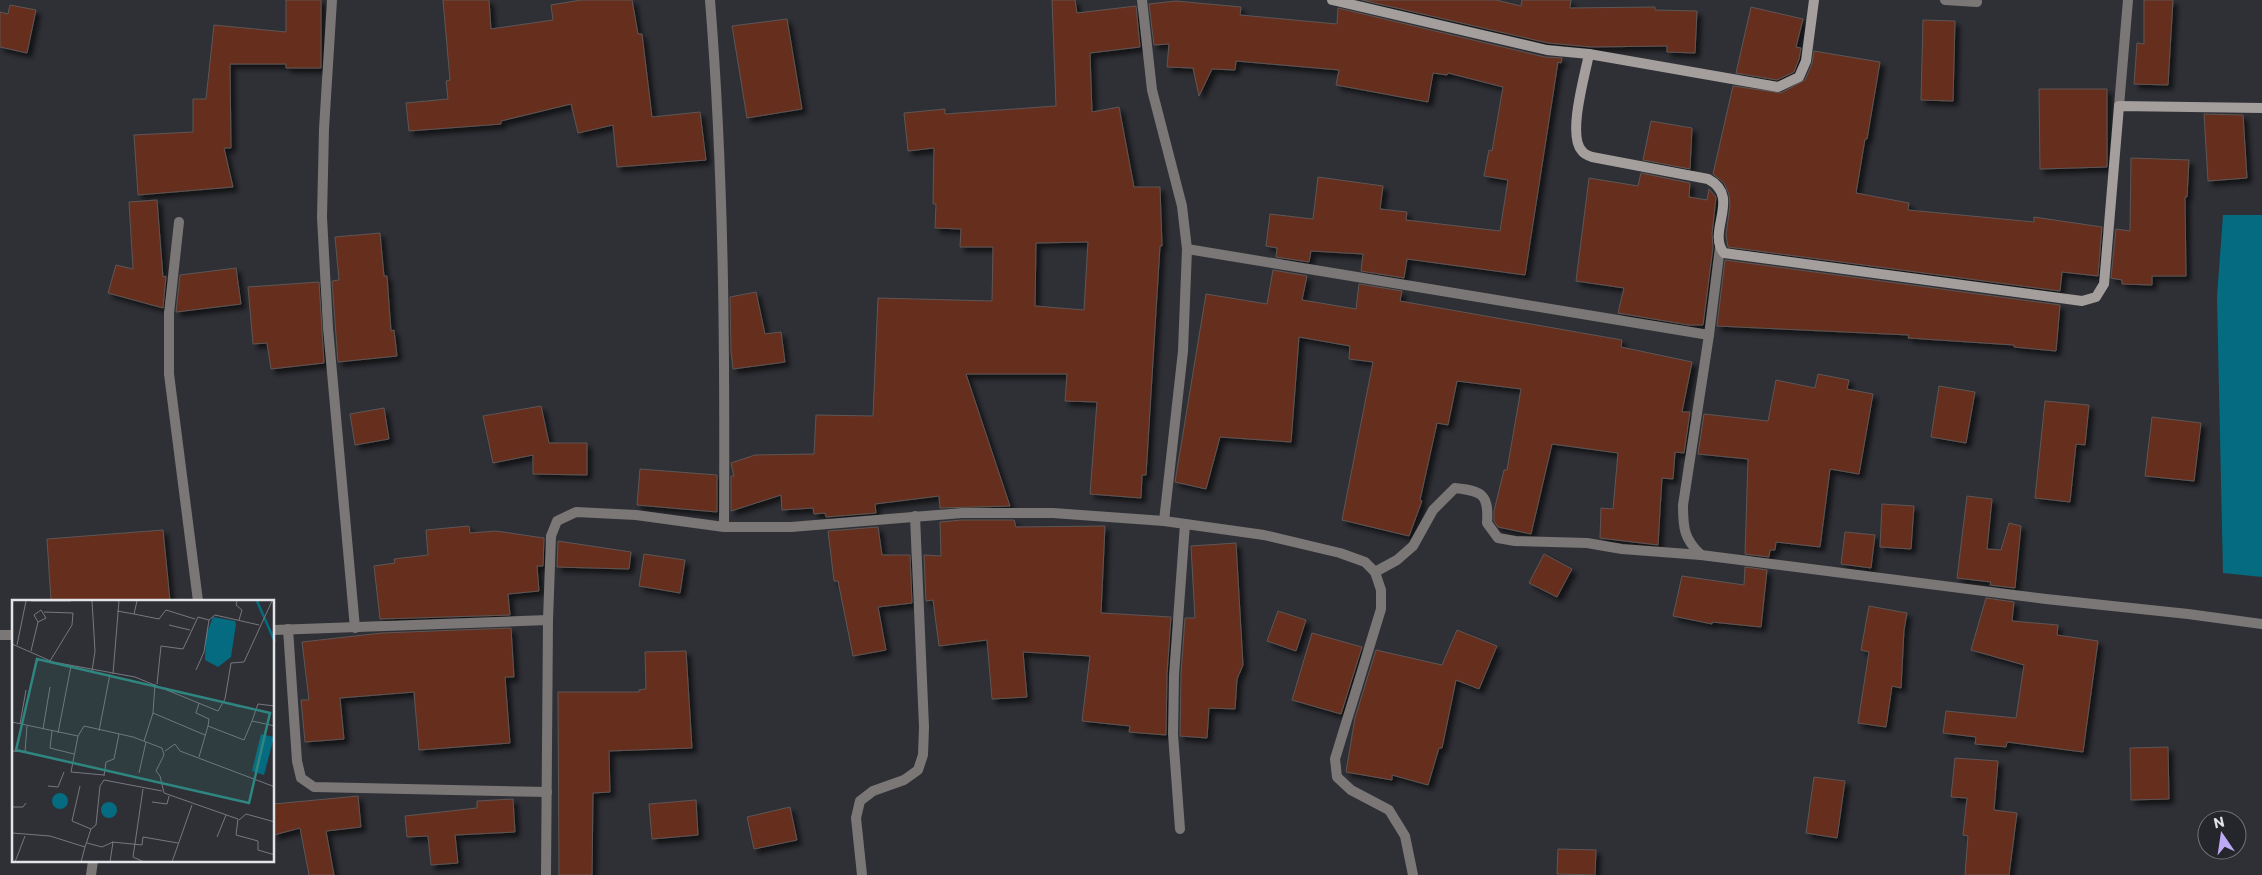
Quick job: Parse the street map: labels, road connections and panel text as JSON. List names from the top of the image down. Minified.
{"north":"top"}
